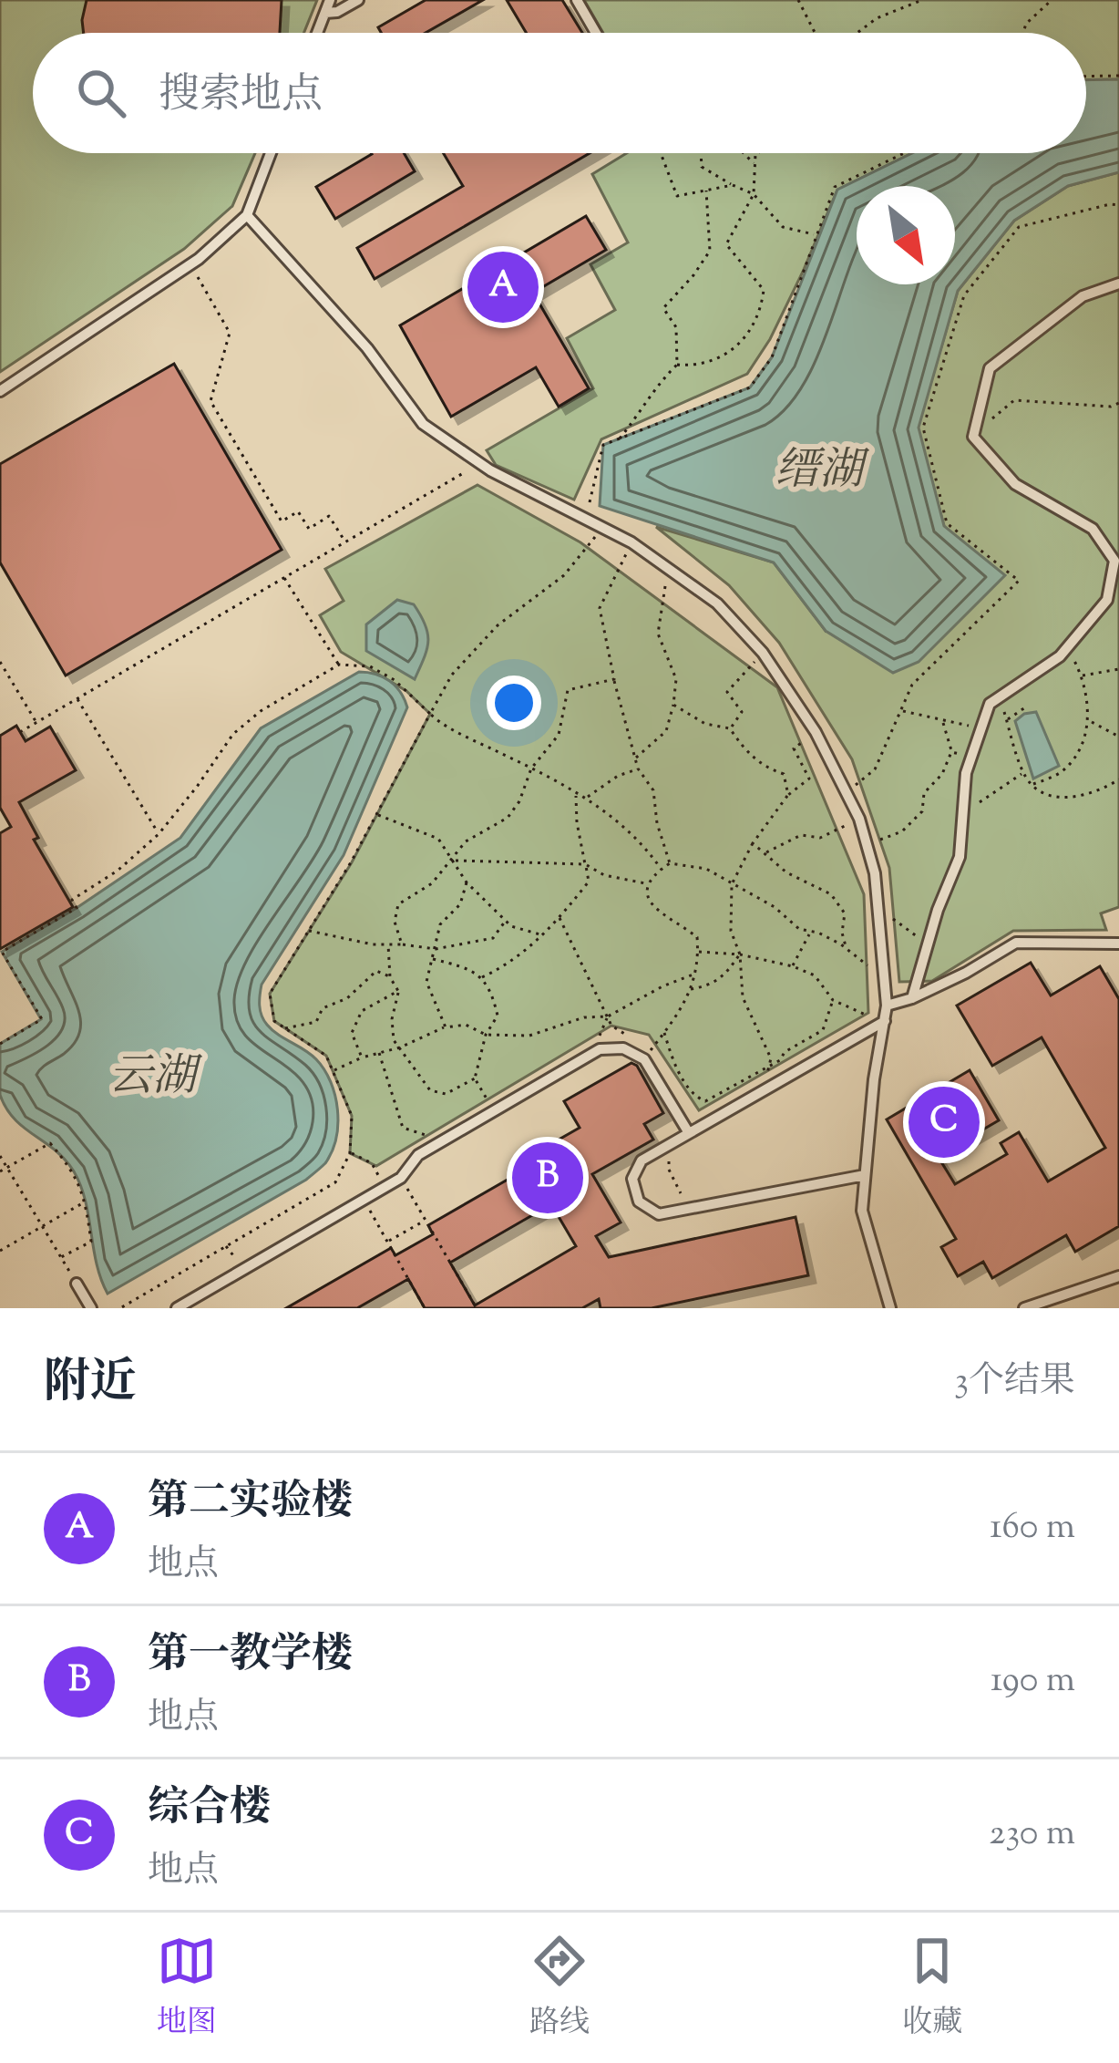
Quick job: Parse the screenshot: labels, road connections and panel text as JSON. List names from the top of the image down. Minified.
{"water":["缙湖","云湖"],"north":"bottom right","page":{"search":"搜索地点","pins":["A","C","B"],"heading":["附近","3个结果"],"list":[{"mark":"A","name":"第二实验楼","note":"地点","value":"160 m"},{"mark":"B","name":"第一教学楼","note":"地点","value":"190 m"},{"mark":"C","name":"综合楼","note":"地点","value":"230 m"}],"nav":["地图","路线","收藏"]}}
